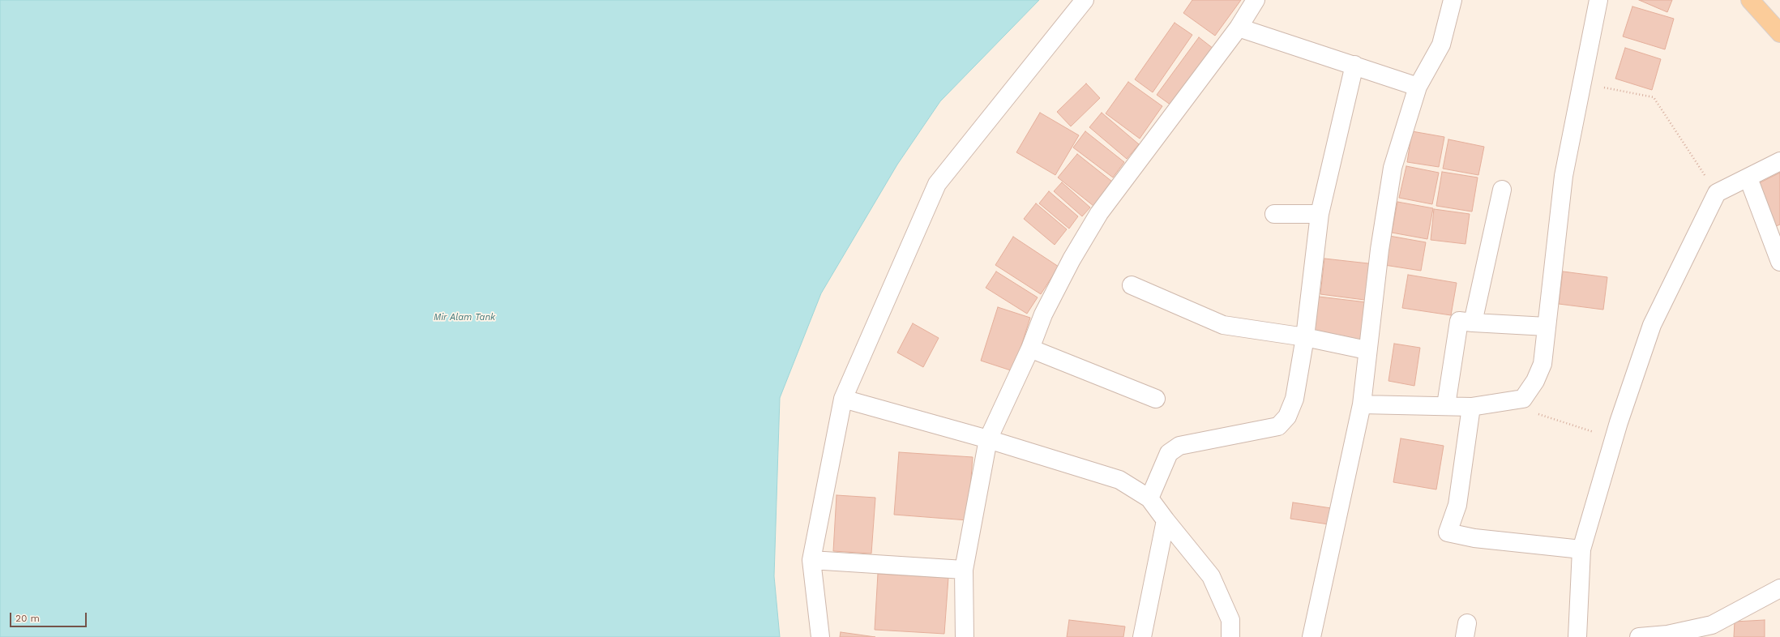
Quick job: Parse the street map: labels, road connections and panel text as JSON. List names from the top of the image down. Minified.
{"water":["Mir Alam Tank"],"scale_bar":"20 m"}
